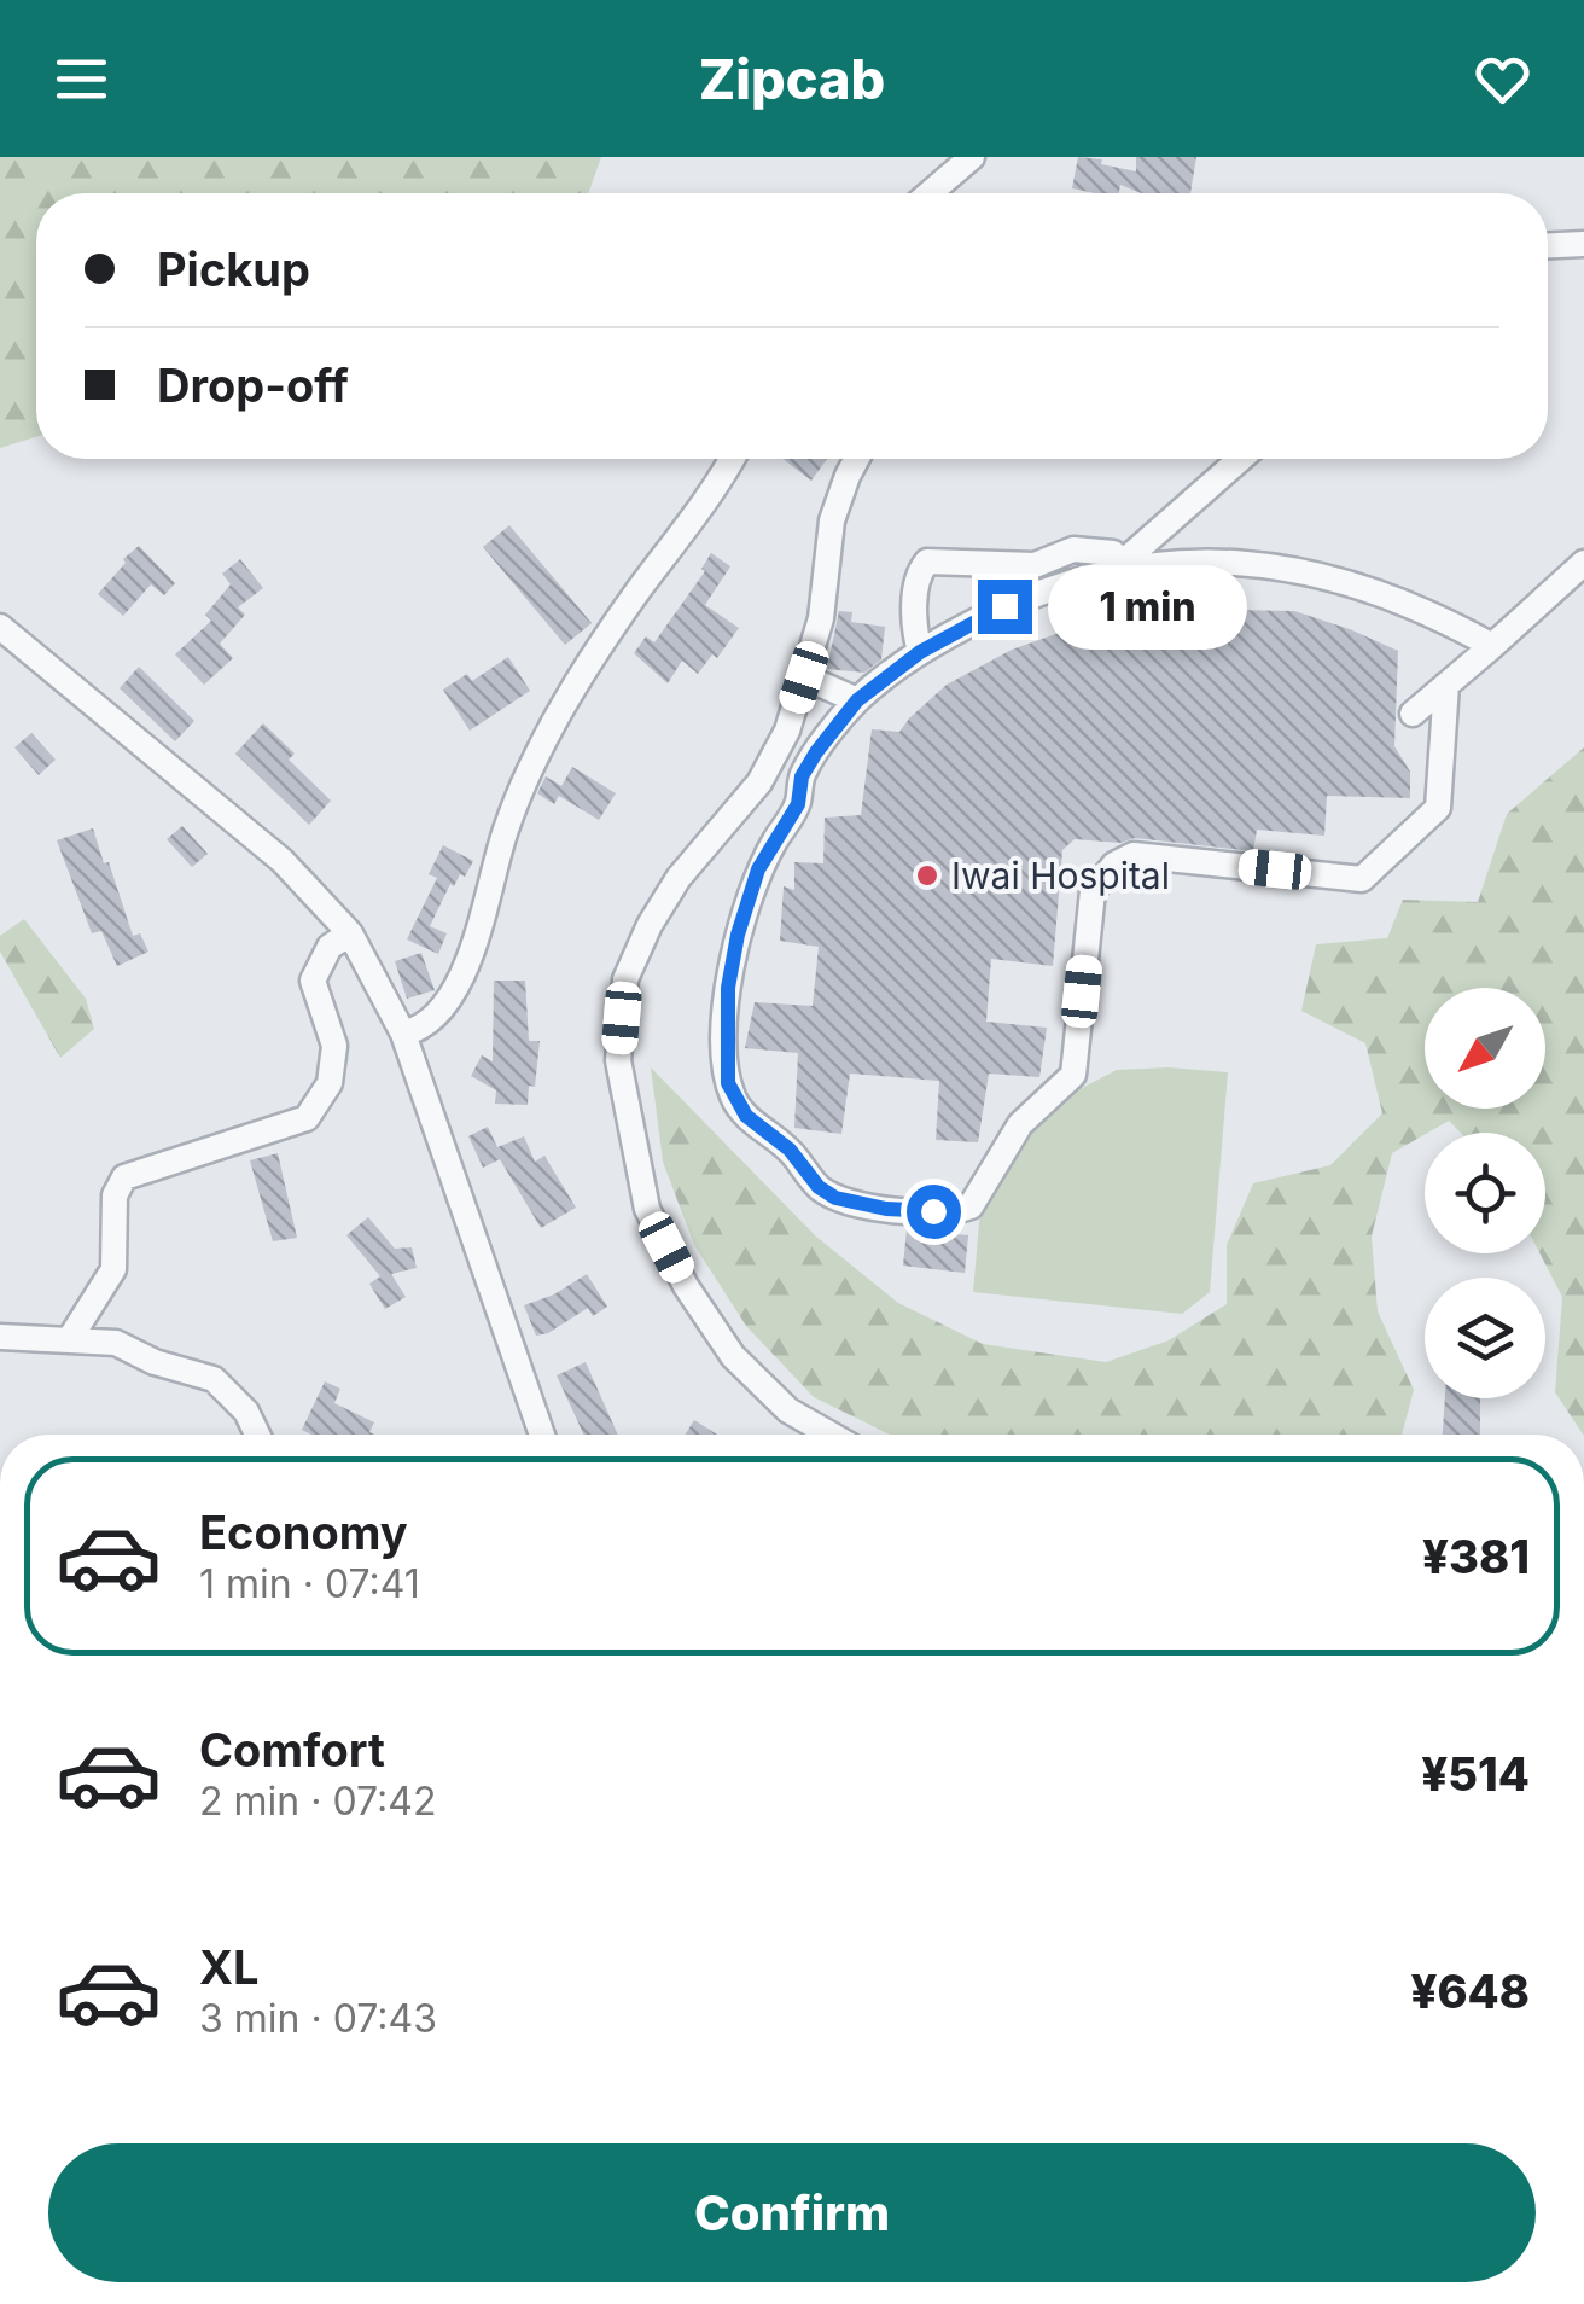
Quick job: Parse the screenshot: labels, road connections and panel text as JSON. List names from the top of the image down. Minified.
{"places":["Iwai Hospital"],"north":"bottom left","page":{"header":"Zipcab","banner":["Pickup","Drop-off"],"bubble":"1 min","list":[{"name":"Economy","note":"1 min · 07:41","value":"¥381"},{"name":"Comfort","note":"2 min · 07:42","value":"¥514"},{"name":"XL","note":"3 min · 07:43","value":"¥648"}],"buttons":"Confirm"}}
